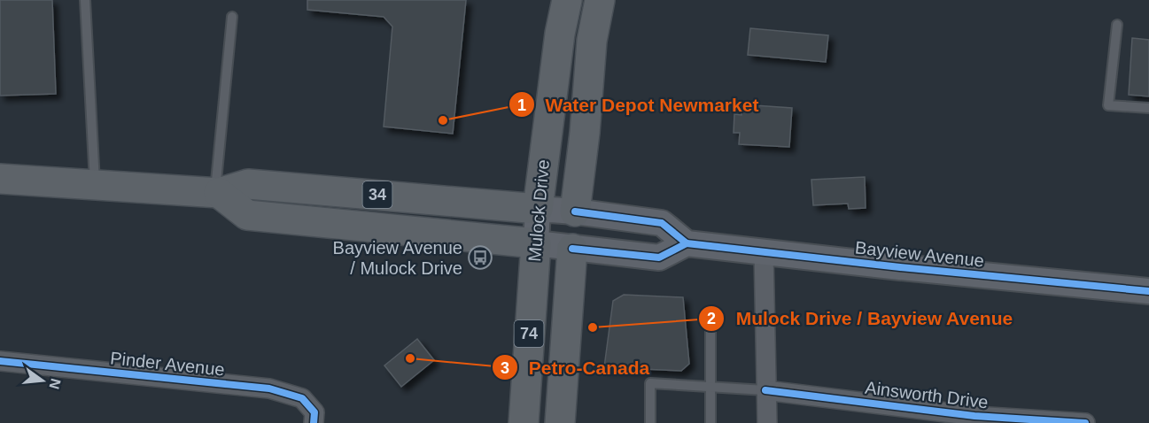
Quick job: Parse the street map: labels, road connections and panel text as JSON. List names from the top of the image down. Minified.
{"streets":{"main road":["34","Mulock Drive","Bayview Avenue","74"],"street":["Pinder Avenue","Ainsworth Drive"]},"crossings":[["34","Mulock Drive"],["34","Bayview Avenue"],["34","74"]],"places":{"other":["Water Depot Newmarket","Mulock Drive / Bayview Avenue","Petro-Canada"],"bus stop":["Bayview Avenue / Mulock Drive"]},"north":"right"}
